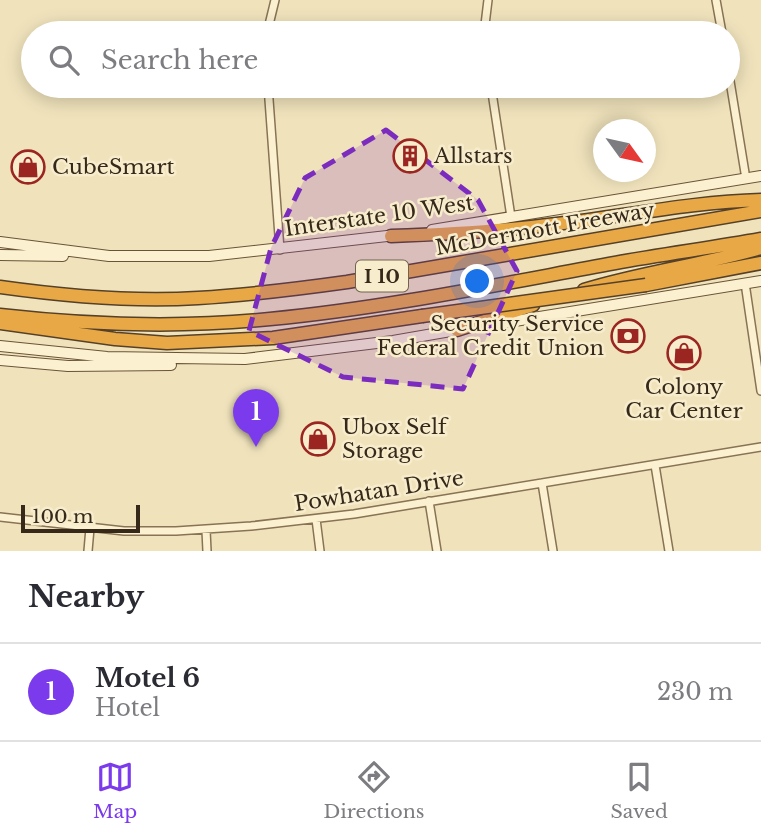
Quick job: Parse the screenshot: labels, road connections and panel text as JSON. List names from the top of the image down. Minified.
{"streets":{"highway":["McDermott Freeway","I 10"],"main road":["Interstate 10 West"],"street":["Powhatan Drive"]},"places":{"building":["Allstars"],"shop":["CubeSmart","Colony Car Center","Ubox Self Storage"],"bank":["Security Service Federal Credit Union"]},"scale_bar":"100 m","north":"bottom right","page":{"search":"Search here","pins":"1","scale":"100 m","heading":"Nearby","list":[{"mark":"1","name":"Motel 6","note":"Hotel","value":"230 m"}],"nav":["Map","Directions","Saved"]}}
